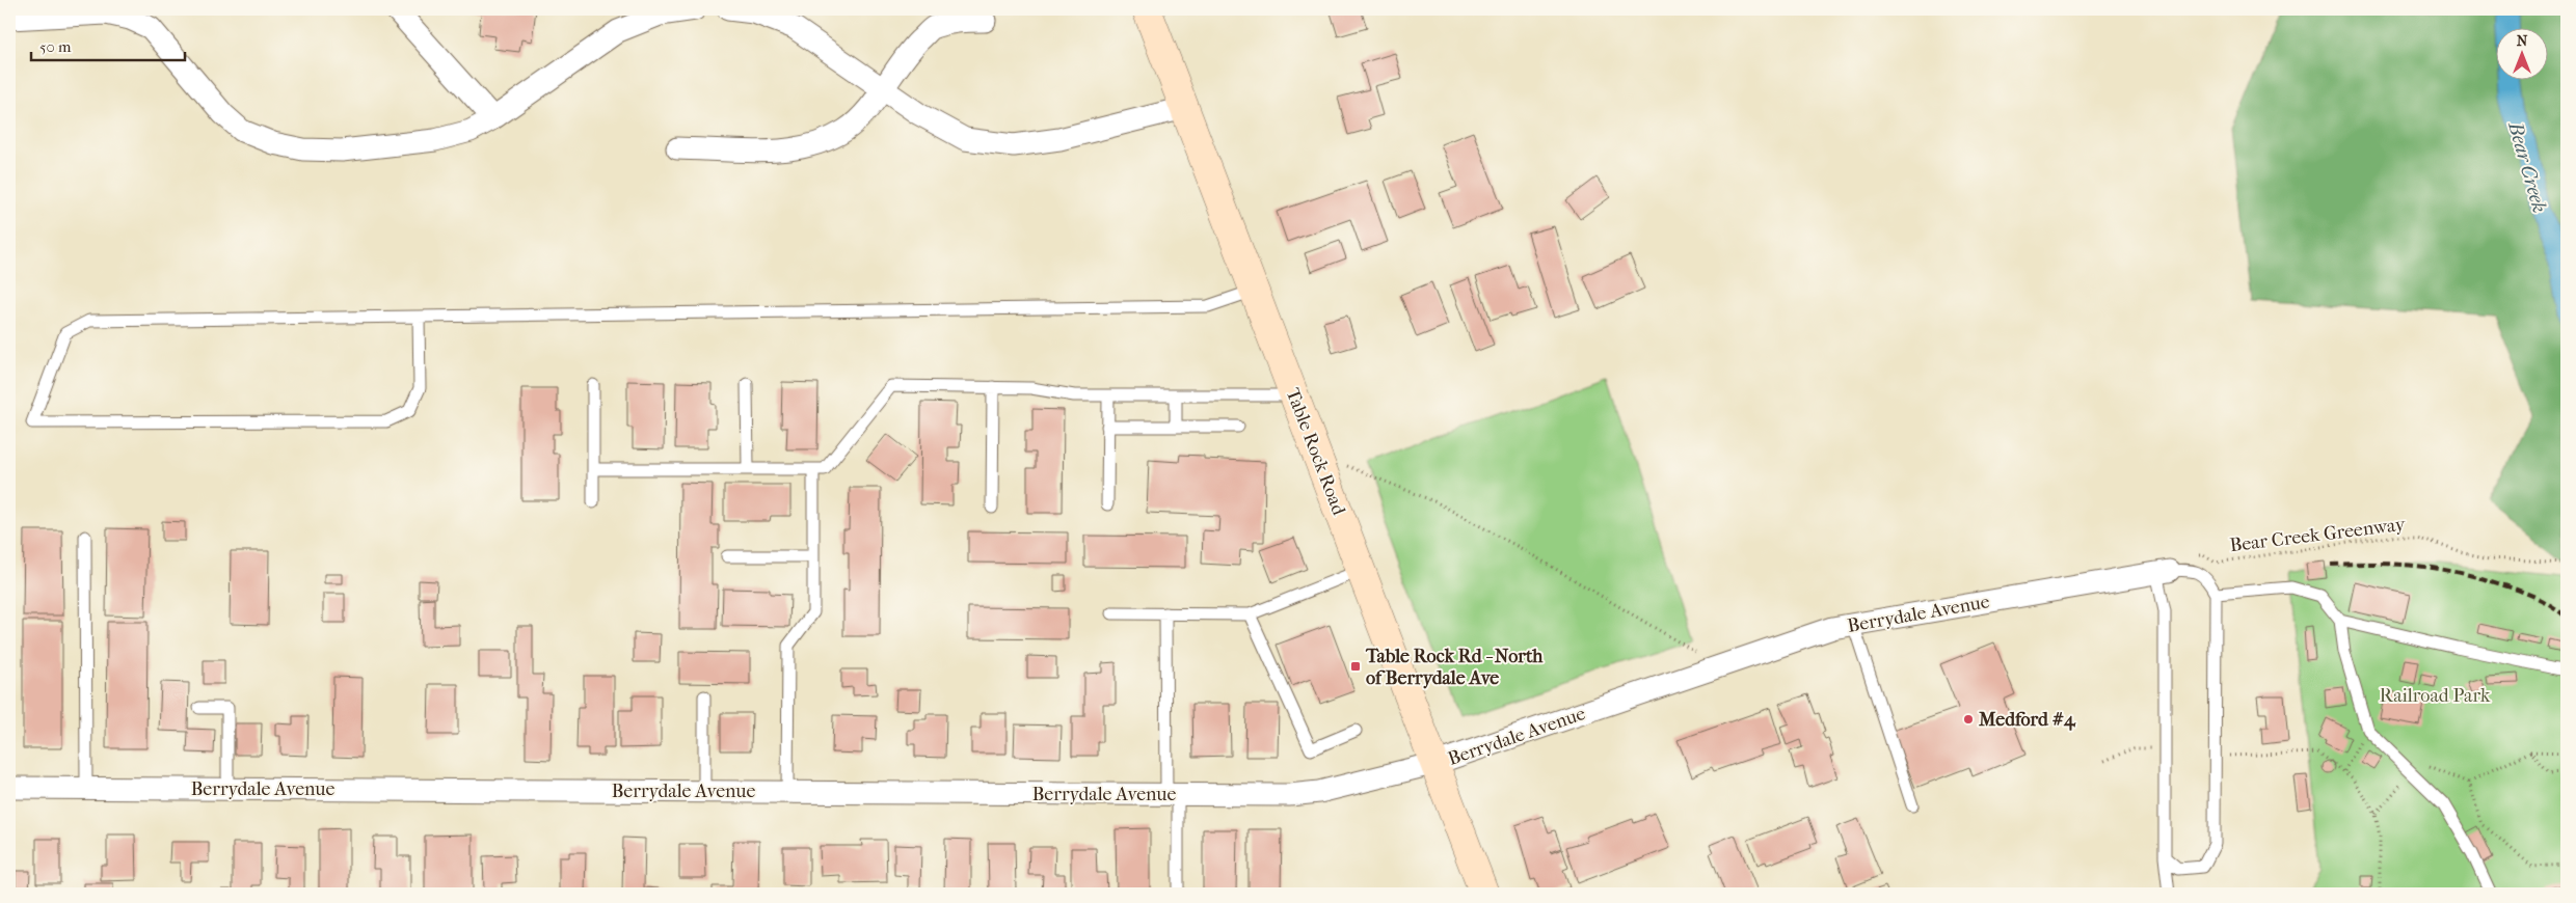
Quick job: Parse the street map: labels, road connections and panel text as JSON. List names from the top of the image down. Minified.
{"streets":{"main road":["Table Rock Road"],"street":["Berrydale Avenue"],"path":["Bear Creek Greenway"]},"crossings":[["Table Rock Road","Berrydale Avenue"],["Bear Creek Greenway","Berrydale Avenue"]],"water":["Bear Creek"],"parks":["Railroad Park"],"places":{"transit":["Table Rock Rd - North of Berrydale Ave"],"other":["Medford #4"]},"scale_bar":"50 m","north":"top"}
